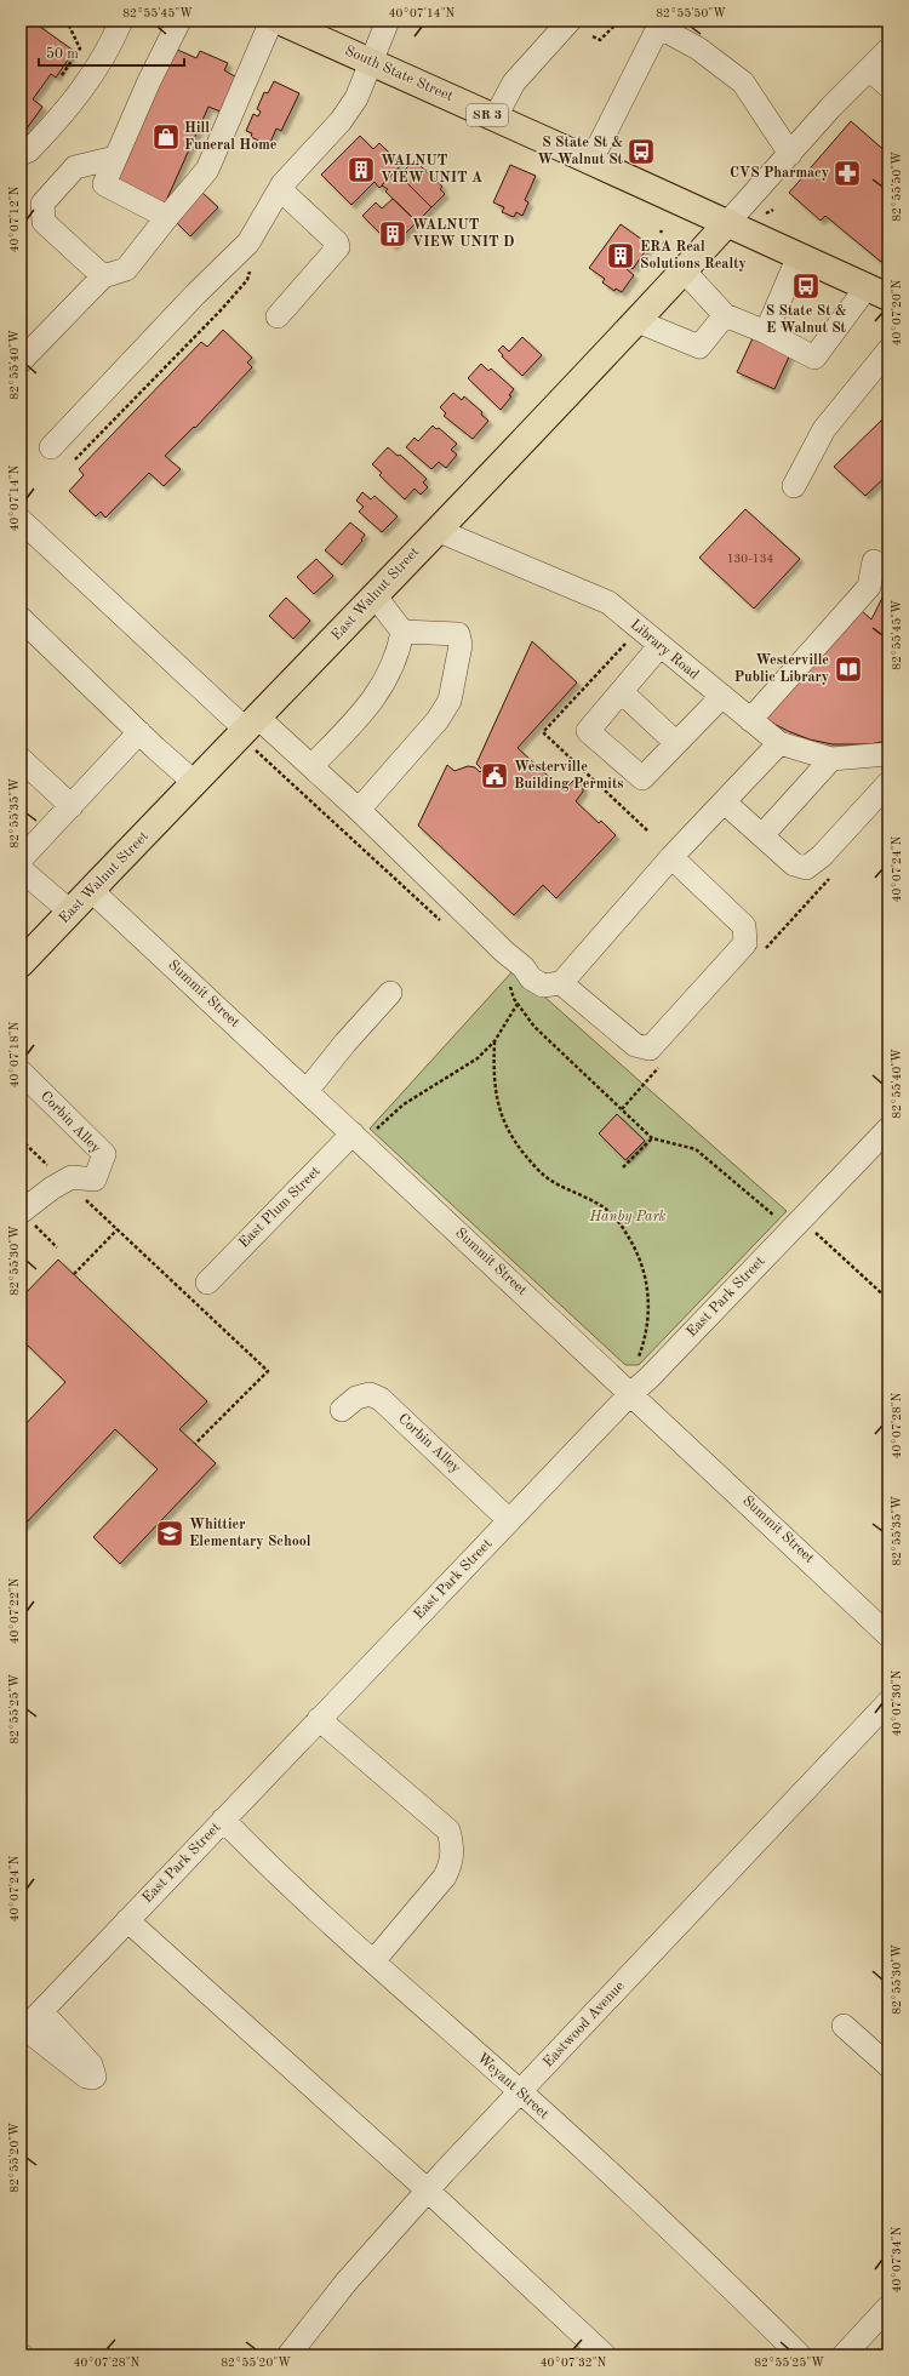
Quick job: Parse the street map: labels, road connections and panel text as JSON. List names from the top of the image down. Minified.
{"streets":{"main road":["South State Street","SR 3","East Walnut Street"],"street":["Library Road","Summit Street","Corbin Alley","East Plum Street","East Park Street","Eastwood Avenue","Weyant Street"]},"crossings":[["South State Street","East Walnut Street"],["East Walnut Street","Library Road"],["East Walnut Street","Summit Street"],["Summit Street","East Plum Street"],["Summit Street","East Park Street"],["Corbin Alley","East Park Street"],["East Park Street","Weyant Street"],["Eastwood Avenue","Weyant Street"]],"parks":["Hanby Park"],"places":{"shop":["Hill Funeral Home"],"bus stop":["S State St & W Walnut St","S State St & E Walnut St"],"building":["WALNUT VIEW UNIT A","WALNUT VIEW UNIT D","ERA Real Solutions Realty"],"pharmacy":["CVS Pharmacy"],"library":["Westerville Public Library"],"public building":["Westerville Building Permits"],"school or university":["Whittier Elementary School"]},"house_numbers":["130-134"],"scale_bar":"50 m","coordinates":["82°55'45\"W","40°07'14\"N","82°55'50\"W","40°07'12\"N","40°07'20\"N","82°55'40\"W","82°55'35\"W","40°07'24\"N","40°07'18\"N","82°55'30\"W","40°07'28\"N","40°07'22\"N","40°07'30\"N","82°55'25\"W","82°55'20\"W","40°07'34\"N","40°07'32\"N"]}
